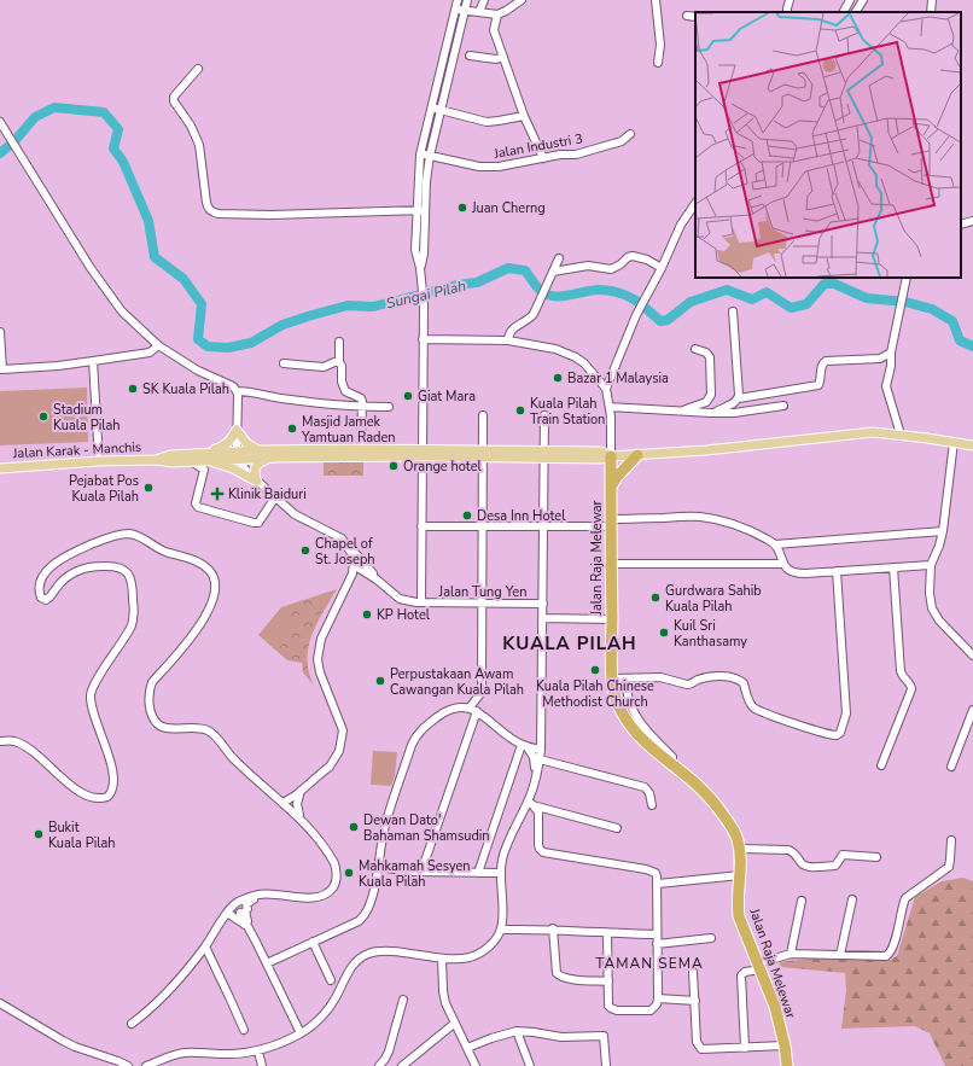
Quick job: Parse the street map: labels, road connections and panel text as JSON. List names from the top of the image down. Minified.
{"streets":{"highway":["Jalan Raja Melewar"],"main road":["Jalan Karak - Manchis"],"street":["Jalan Industri 3","Jalan Tung Yen"]},"districts":["KUALA PILAH","TAMAN SEMA"],"water":["Sungai Pilah"],"places":{"other":["Juan Cherng","Bazar 1 Malaysia","SK Kuala Pilah","Giat Mara","Kuala Pilah Train Station","Stadium Kuala Pilah","Masjid Jamek Yamtuan Raden","Orange hotel","Pejabat Pos Kuala Pilah","Desa Inn Hotel","Chapel of St. Joseph","Gurdwara Sahib Kuala Pilah","KP Hotel","Kuil Sri Kanthasamy","Kuala Pilah Chinese Methodist Church","Perpustakaan Awam Cawangan Kuala Pilah","Dewan Dato' Bahaman Shamsudin","Bukit Kuala Pilah","Mahkamah Sesyen Kuala Pilah"],"health":["Klinik Baiduri"]}}
